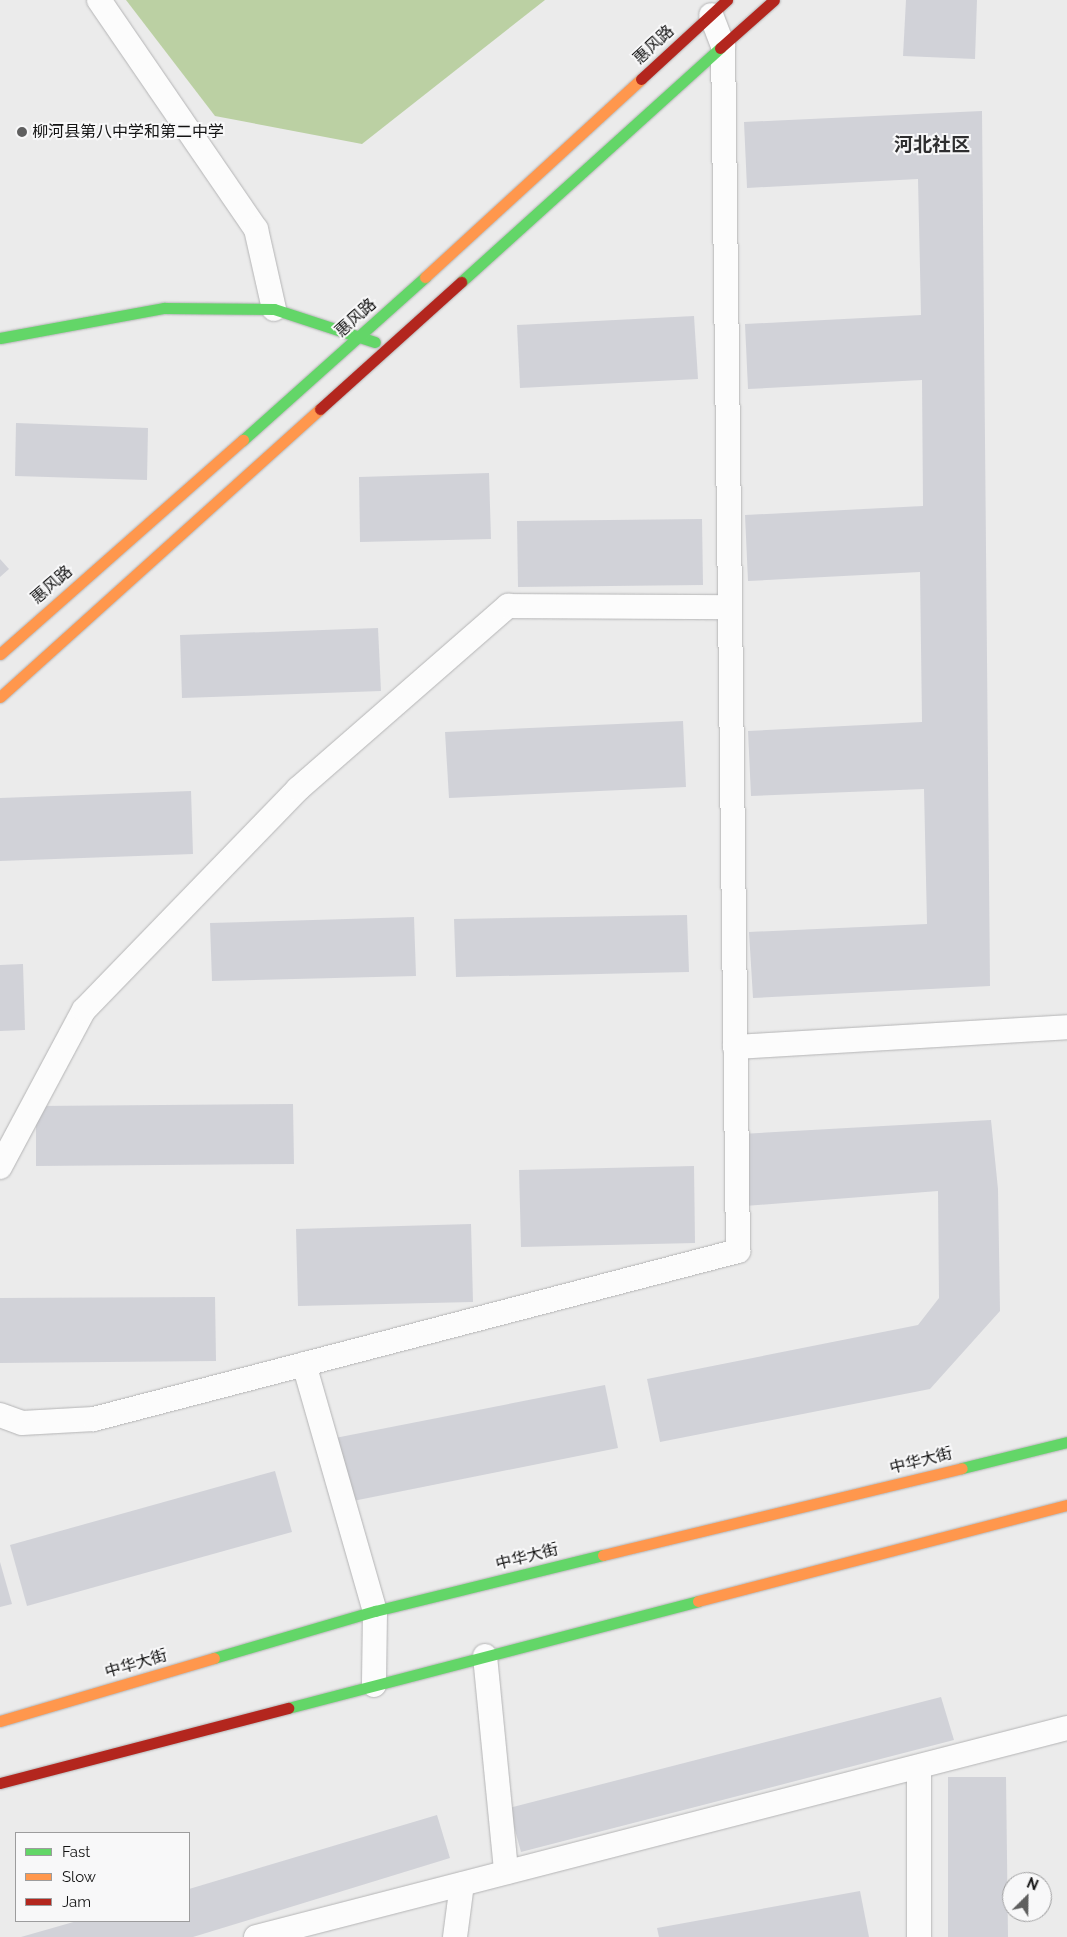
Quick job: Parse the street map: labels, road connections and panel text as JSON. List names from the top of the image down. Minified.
{"streets":{"street":["惠风路","中华大街"]},"districts":["河北社区"],"places":["柳河县第八中学和第二中学"],"legend":["Fast","Slow","Jam"],"north":"top right"}
